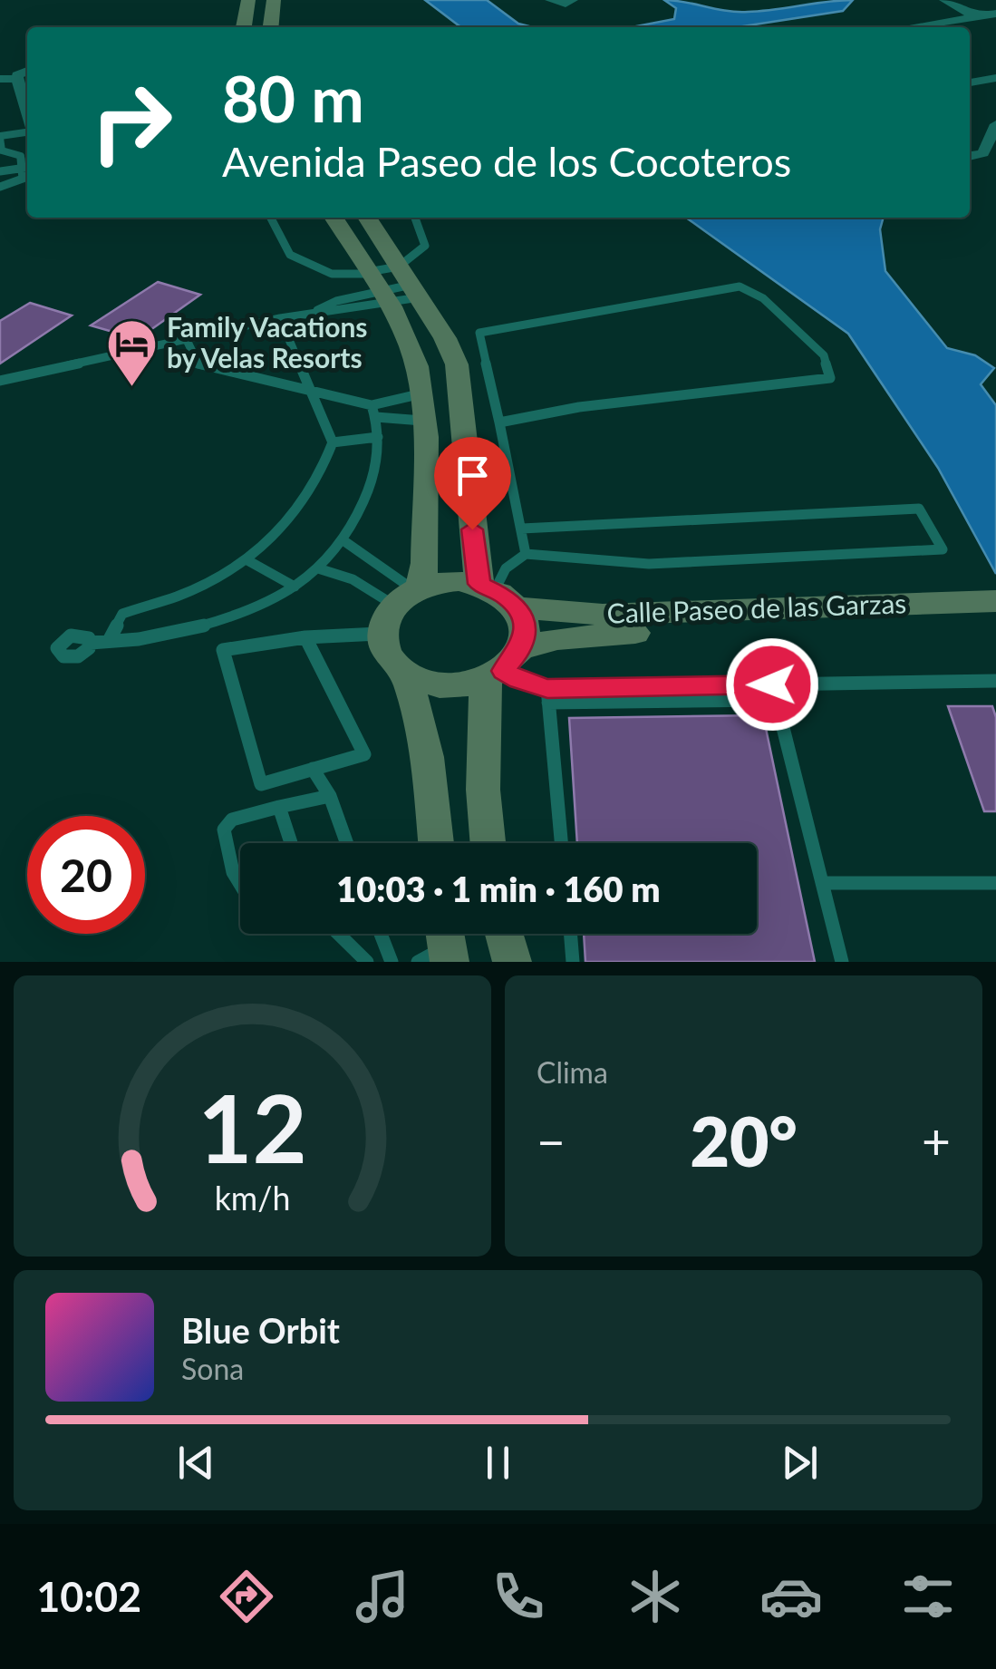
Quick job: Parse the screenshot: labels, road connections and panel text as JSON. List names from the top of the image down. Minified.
{"streets":{"street":["Calle Paseo de las Garzas"]},"places":{"hotel":["Family Vacations by Velas Resorts"]},"page":{"turn":["80 m","Avenida Paseo de los Cocoteros"],"limit":"20","trip":"10:03 · 1 min · 160 m","tile":"Clima","heat":["−","20°","+"],"song":["Blue Orbit","Sona"],"tabs":"10:02","gauge":["12","km/h"]}}
